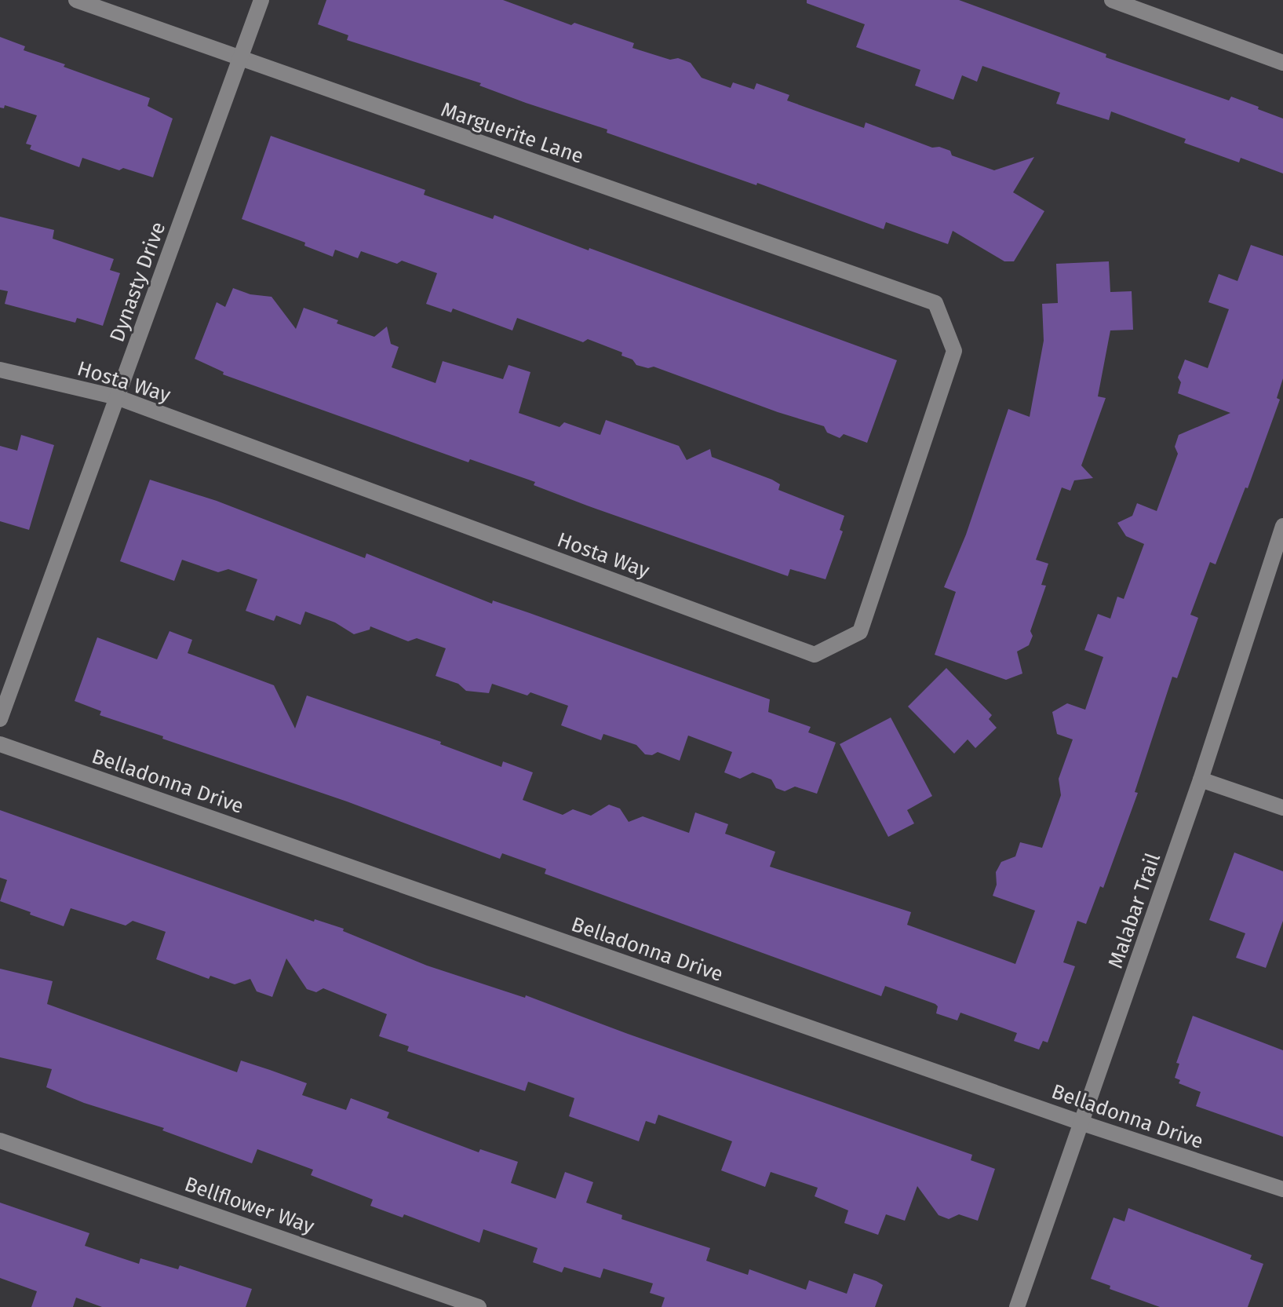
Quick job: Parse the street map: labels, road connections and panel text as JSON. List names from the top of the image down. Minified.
{"streets":{"street":["Marguerite Lane","Dynasty Drive","Hosta Way","Belladonna Drive","Malabar Trail","Bellflower Way"]},"crossings":[["Marguerite Lane","Dynasty Drive"],["Marguerite Lane","Hosta Way"],["Dynasty Drive","Hosta Way"],["Belladonna Drive","Malabar Trail"]]}
